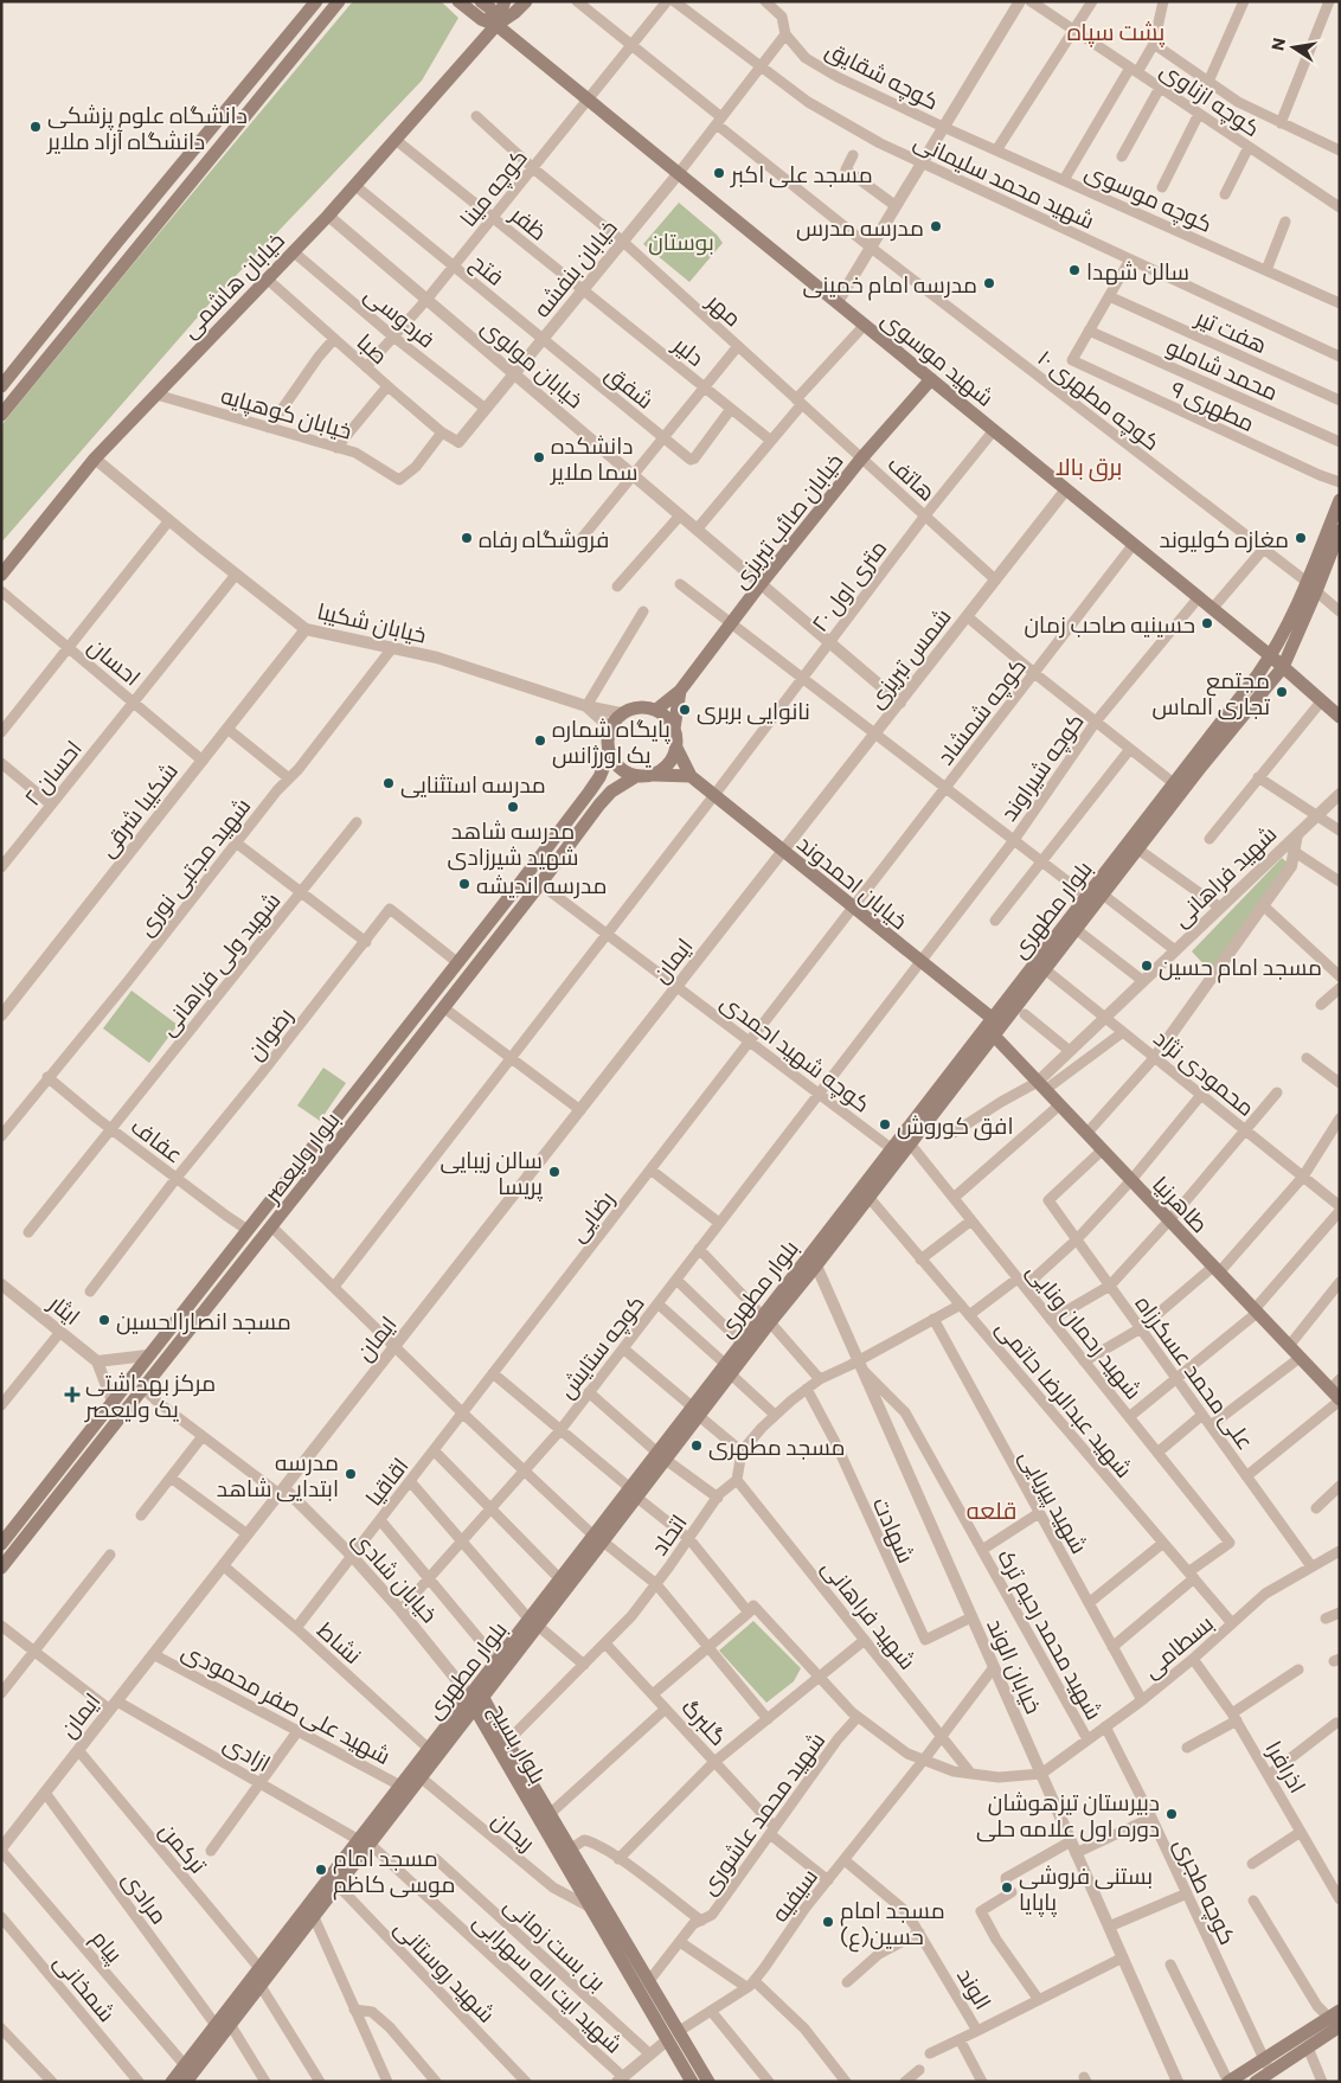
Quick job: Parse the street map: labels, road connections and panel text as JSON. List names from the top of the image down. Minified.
{"streets":{"main road":["خیابان هاشمی","شهید موسوی","خیابان صائب تبریزی","خیابان احمدوند","بلوار مطهری","بلوار ولیعصر","طاهرنیا","بلوار بسیج"],"street":["کوچه شقایق","کوچه ازناوی","شهید محمد سلیمانی","کوچه مینا","کوچه موسوی","ظفر","خیابان بنفشه","فتح","مهر","فردوسی","هفت تیر","صبا","دلیر","خیابان مولوی","محمد شاملو","شفق","کوچه مطهری ۱۰","مطهری ۹","خیابان کوهپایه","هاتف","۲۰ متری اول","خیابان شکیبا","شمس تبریزی","احسان","کوچه شمشاد","کوچه شیراوند","احسان ۲","شکیبا شرقی","شهید مجتبی نوری","شهید فراهانی","ایمان","شهید ولی فراهانی","رضوان","کوچه شهید احمدی","محمودی نژاد","عفاف","رضایی","ایثار","شهید رحمان ونایی","کوچه ستایش","علی محمد عسکرزاه","شهید عبدالرضا حاتمی","اقاقیا","شهید پیریایی","شهادت","اتحاد","خیابان شادی","شهید محمد رحیم ترک","نشاط","بسطامی","خیابان الوند","شهید علی صفر محمودی","گلبرگ","ازادی","اذرافرا","شهید محمد عاشوری","ریحان","ترکمن","کوچه طجری","سیفیه","مرادی","بن بست زمانی","پیام","شهید روستانی","شهید ایت اله سهرابی","شمخانی","الوند"]},"crossings":[["کوچه شقایق","کوچه موسوی"],["کوچه مینا","ظفر"],["کوچه مینا","فتح"],["کوچه مینا","مهر"],["کوچه مینا","فردوسی"],["کوچه مینا","صبا"],["کوچه مینا","شهید موسوی"],["کوچه مینا","خیابان مولوی"],["کوچه مینا","کوچه مطهری ۱۰"],["ظفر","خیابان بنفشه"],["ظفر","خیابان هاشمی"],["ظفر","دلیر"],["خیابان بنفشه","فتح"],["خیابان بنفشه","مهر"],["خیابان بنفشه","فردوسی"],["خیابان بنفشه","صبا"],["خیابان بنفشه","دلیر"],["خیابان بنفشه","شهید موسوی"],["خیابان بنفشه","خیابان مولوی"],["خیابان بنفشه","شفق"],["فتح","خیابان هاشمی"],["فتح","شفق"],["خیابان هاشمی","فردوسی"],["خیابان هاشمی","صبا"],["خیابان هاشمی","شهید موسوی"],["خیابان هاشمی","خیابان مولوی"],["خیابان هاشمی","خیابان کوهپایه"],["خیابان هاشمی","خیابان شکیبا"],["مهر","هاتف"],["صبا","خیابان کوهپایه"],["دلیر","شفق"],["شهید موسوی","خیابان صائب تبریزی"],["شهید موسوی","۲۰ متری اول"],["شهید موسوی","شمس تبریزی"],["شهید موسوی","کوچه شمشاد"],["شهید موسوی","کوچه شیراوند"],["شهید موسوی","بلوار مطهری"],["خیابان مولوی","خیابان صائب تبریزی"],["خیابان مولوی","۲۰ متری اول"],["خیابان مولوی","شمس تبریزی"],["محمد شاملو","مطهری ۹"],["کوچه مطهری ۱۰","بلوار مطهری"],["هاتف","خیابان صائب تبریزی"],["هاتف","۲۰ متری اول"],["هاتف","شمس تبریزی"],["۲۰ متری اول","خیابان احمدوند"],["۲۰ متری اول","کوچه شهید احمدی"],["خیابان شکیبا","احسان ۲"],["خیابان شکیبا","شکیبا شرقی"],["خیابان شکیبا","شهید مجتبی نوری"],["خیابان شکیبا","بلوار ولیعصر"],["شمس تبریزی","خیابان احمدوند"],["شمس تبریزی","ایمان"],["احسان","احسان ۲"],["احسان","شکیبا شرقی"],["کوچه شمشاد","خیابان احمدوند"],["کوچه شمشاد","رضایی"],["کوچه شیراوند","خیابان احمدوند"],["کوچه شیراوند","کوچه شهید احمدی"],["کوچه شیراوند","کوچه ستایش"],["شهید مجتبی نوری","عفاف"],["شهید فراهانی","محمودی نژاد"],["شهید فراهانی","طاهرنیا"],["شهید فراهانی","اتحاد"],["شهید فراهانی","سیفیه"],["خیابان احمدوند","بلوار مطهری"],["خیابان احمدوند","ایمان"],["خیابان احمدوند","رضایی"],["بلوار مطهری","کوچه شهید احمدی"],["بلوار مطهری","محمودی نژاد"],["بلوار مطهری","طاهرنیا"],["بلوار مطهری","شهید رحمان ونایی"],["بلوار مطهری","شهید عبدالرضا حاتمی"],["بلوار مطهری","خیابان شادی"],["بلوار مطهری","نشاط"],["بلوار مطهری","خیابان الوند"],["بلوار مطهری","شهید علی صفر محمودی"],["بلوار مطهری","بلوار بسیج"],["بلوار مطهری","ازادی"],["بلوار مطهری","ریحان"],["بلوار مطهری","ترکمن"],["بلوار مطهری","مرادی"],["بلوار مطهری","پیام"],["بلوار مطهری","شهید روستانی"],["بلوار مطهری","شهید ایت اله سهرابی"],["ایمان","کوچه شهید احمدی"],["ایمان","خیابان شادی"],["ایمان","نشاط"],["ایمان","شهید علی صفر محمودی"],["ایمان","ازادی"],["ایمان","ترکمن"],["ایمان","مرادی"],["ایمان","پیام"],["شهید ولی فراهانی","عفاف"],["رضوان","عفاف"],["رضوان","بلوار ولیعصر"],["کوچه شهید احمدی","بلوار ولیعصر"],["کوچه شهید احمدی","رضایی"],["کوچه شهید احمدی","کوچه ستایش"],["عفاف","بلوار ولیعصر"],["طاهرنیا","علی محمد عسکرزاه"],["رضایی","اقاقیا"],["شهید رحمان ونایی","شهید عبدالرضا حاتمی"],["کوچه ستایش","خیابان شادی"],["علی محمد عسکرزاه","بسطامی"],["شهید عبدالرضا حاتمی","بسطامی"],["اقاقیا","خیابان شادی"],["اقاقیا","نشاط"],["شهید پیریایی","بسطامی"],["شهادت","خیابان الوند"],["اتحاد","گلبرگ"],["اتحاد","بلوار بسیج"],["خیابان شادی","بلوار بسیج"],["شهید محمد رحیم ترک","بسطامی"],["شهید محمد رحیم ترک","خیابان الوند"],["بسطامی","خیابان الوند"],["بسطامی","اذرافرا"],["بسطامی","کوچه طجری"],["خیابان الوند","سیفیه"],["گلبرگ","شهید محمد عاشوری"],["گلبرگ","سیفیه"],["بلوار بسیج","شهید محمد عاشوری"],["بلوار بسیج","ریحان"],["بلوار بسیج","سیفیه"],["ازادی","شهید ایت اله سهرابی"],["سیفیه","الوند"]],"districts":["پشت سپاه","برق بالا","قلعه"],"parks":["بوستان"],"places":{"other":["دانشگاه علوم پزشکی دانشگاه آزاد ملایر","مسجد علی اکبر","مدرسه مدرس","سالن شهدا","مدرسه امام خمینی","دانشکده سما ملایر","فروشگاه رفاه","مغازه کولیوند","حسینیه صاحب زمان","مجتمع تجاری الماس","نانوایی بربری","پایگاه شماره یک اورژانس","مدرسه استثنایی","مدرسه شاهد شهید شیرزادی","مدرسه اندیشه","مسجد امام حسین","افق کوروش","سالن زیبایی پریسا","مسجد انصارالحسین","مسجد مطهری","مدرسه ابتدایی شاهد","دبیرستان تیزهوشان دوره اول علامه حلی","مسجد امام موسی کاظم","بستنی فروشی پاپایا","مسجد امام حسین(ع)"],"health":["مرکز بهداشتی یک ولیعصر"]},"north":"left"}
